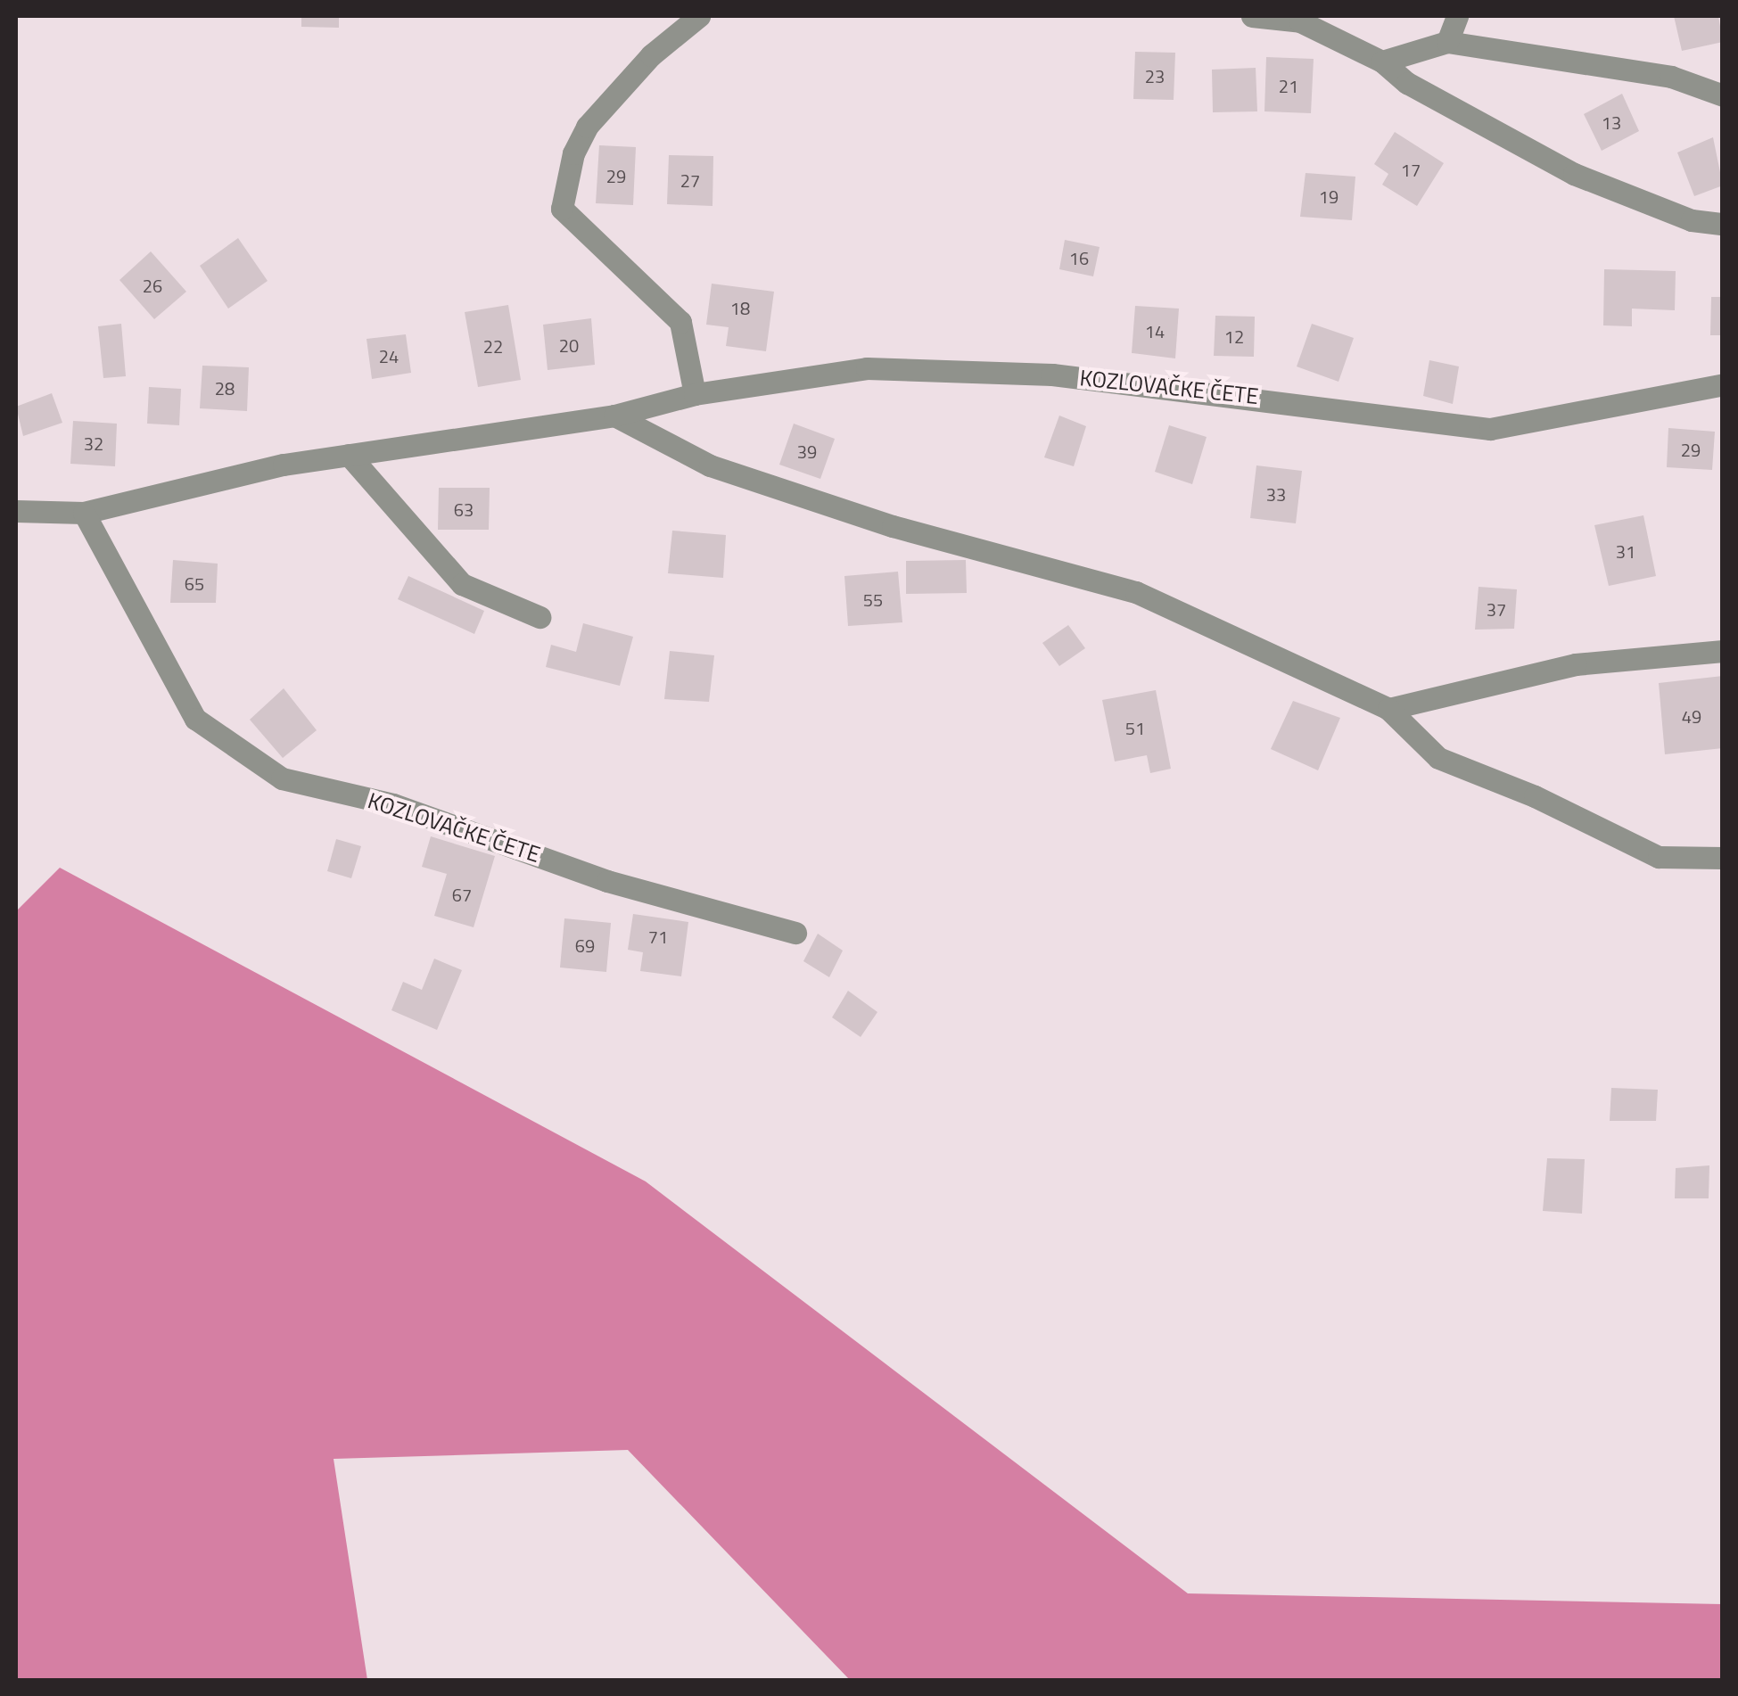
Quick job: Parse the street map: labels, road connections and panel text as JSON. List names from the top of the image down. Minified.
{"streets":{"street":["KOZLOVAČKE ČETE"]},"house_numbers":["23","21","13","17","29","27","19","16","26","18","14","12","20","22","24","28","32","29","39","33","63","31","65","55","37","49","51","67","71","69"]}
